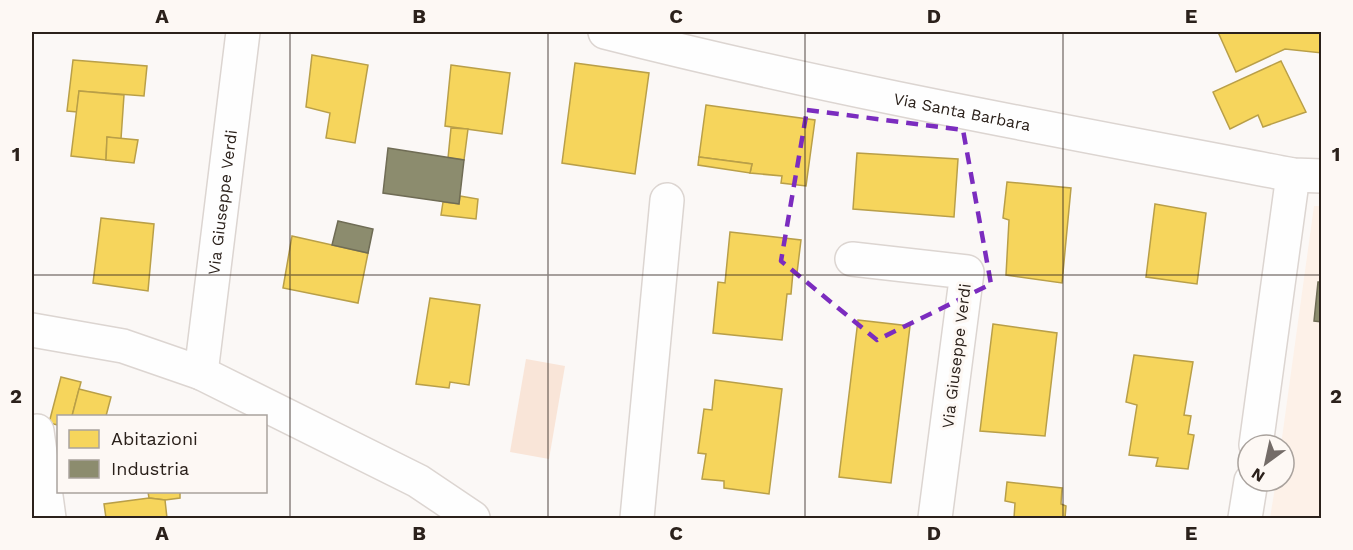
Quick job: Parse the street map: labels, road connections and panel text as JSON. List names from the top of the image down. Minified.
{"streets":{"street":["Via Santa Barbara","Via Giuseppe Verdi"]},"legend":["Abitazioni","Industria"],"north":"bottom left","grid":{"columns":["A","B","C","D","E"],"rows":["1","2"]}}
